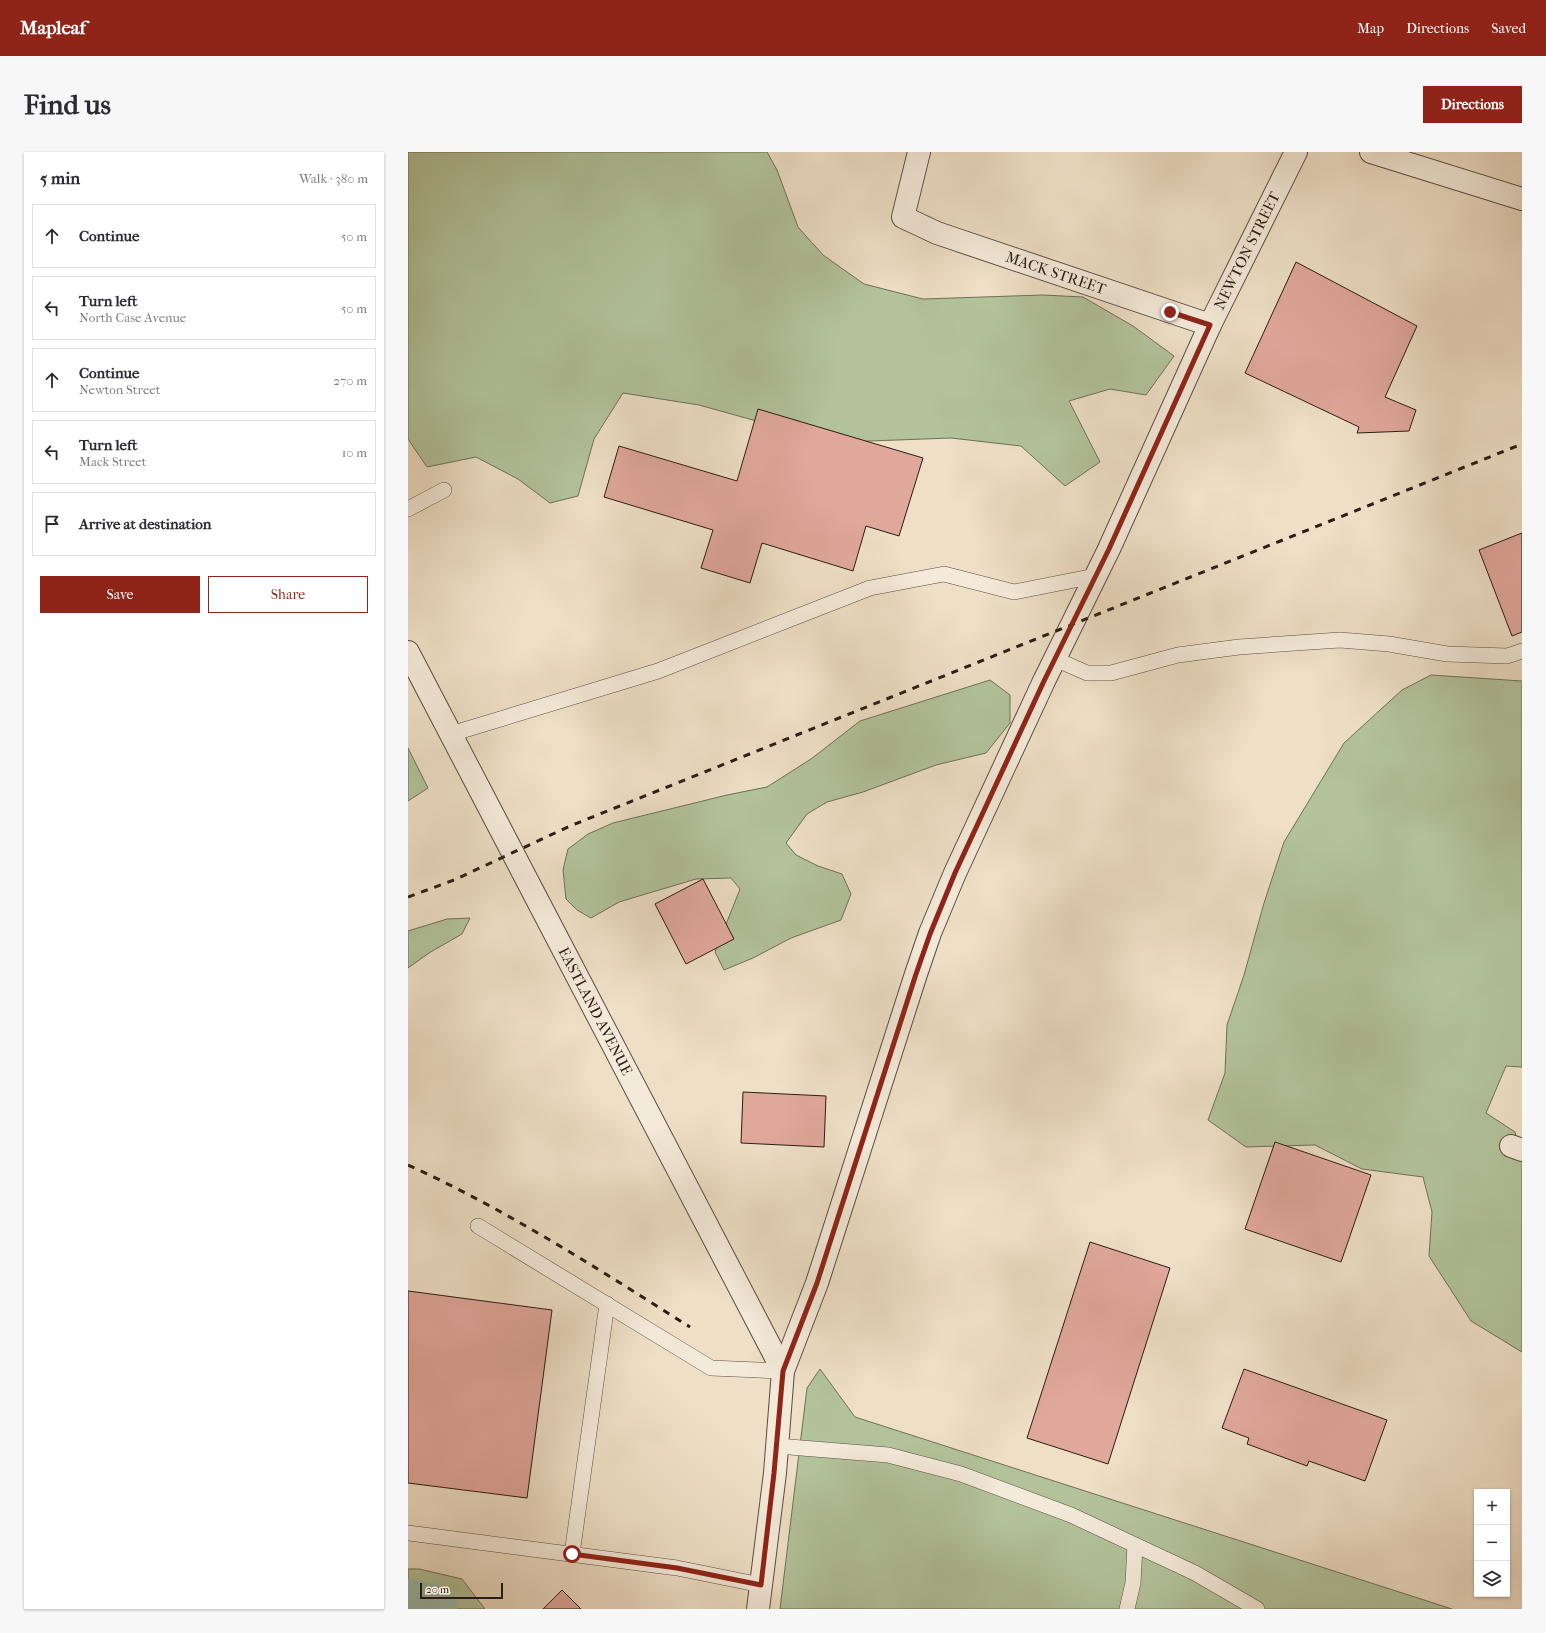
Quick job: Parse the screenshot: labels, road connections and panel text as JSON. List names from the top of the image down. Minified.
{"streets":{"street":["NEWTON STREET","MACK STREET","EASTLAND AVENUE"]},"crossings":[["NEWTON STREET","MACK STREET"],["NEWTON STREET","EASTLAND AVENUE"]],"scale_bar":"20 m","page":{"header":"Mapleaf","nav":["Map","Directions","Saved"],"buttons":["Directions",["Save","Share"]],"title":"Find us","heading":["5 min","Walk · 380 m"],"list":[["Continue","50 m"],["Turn left","North Case Avenue","50 m"],["Continue","Newton Street","270 m"],["Turn left","Mack Street","10 m"],"Arrive at destination"],"map_buttons":["+","−"],"scale":"20 m"}}
